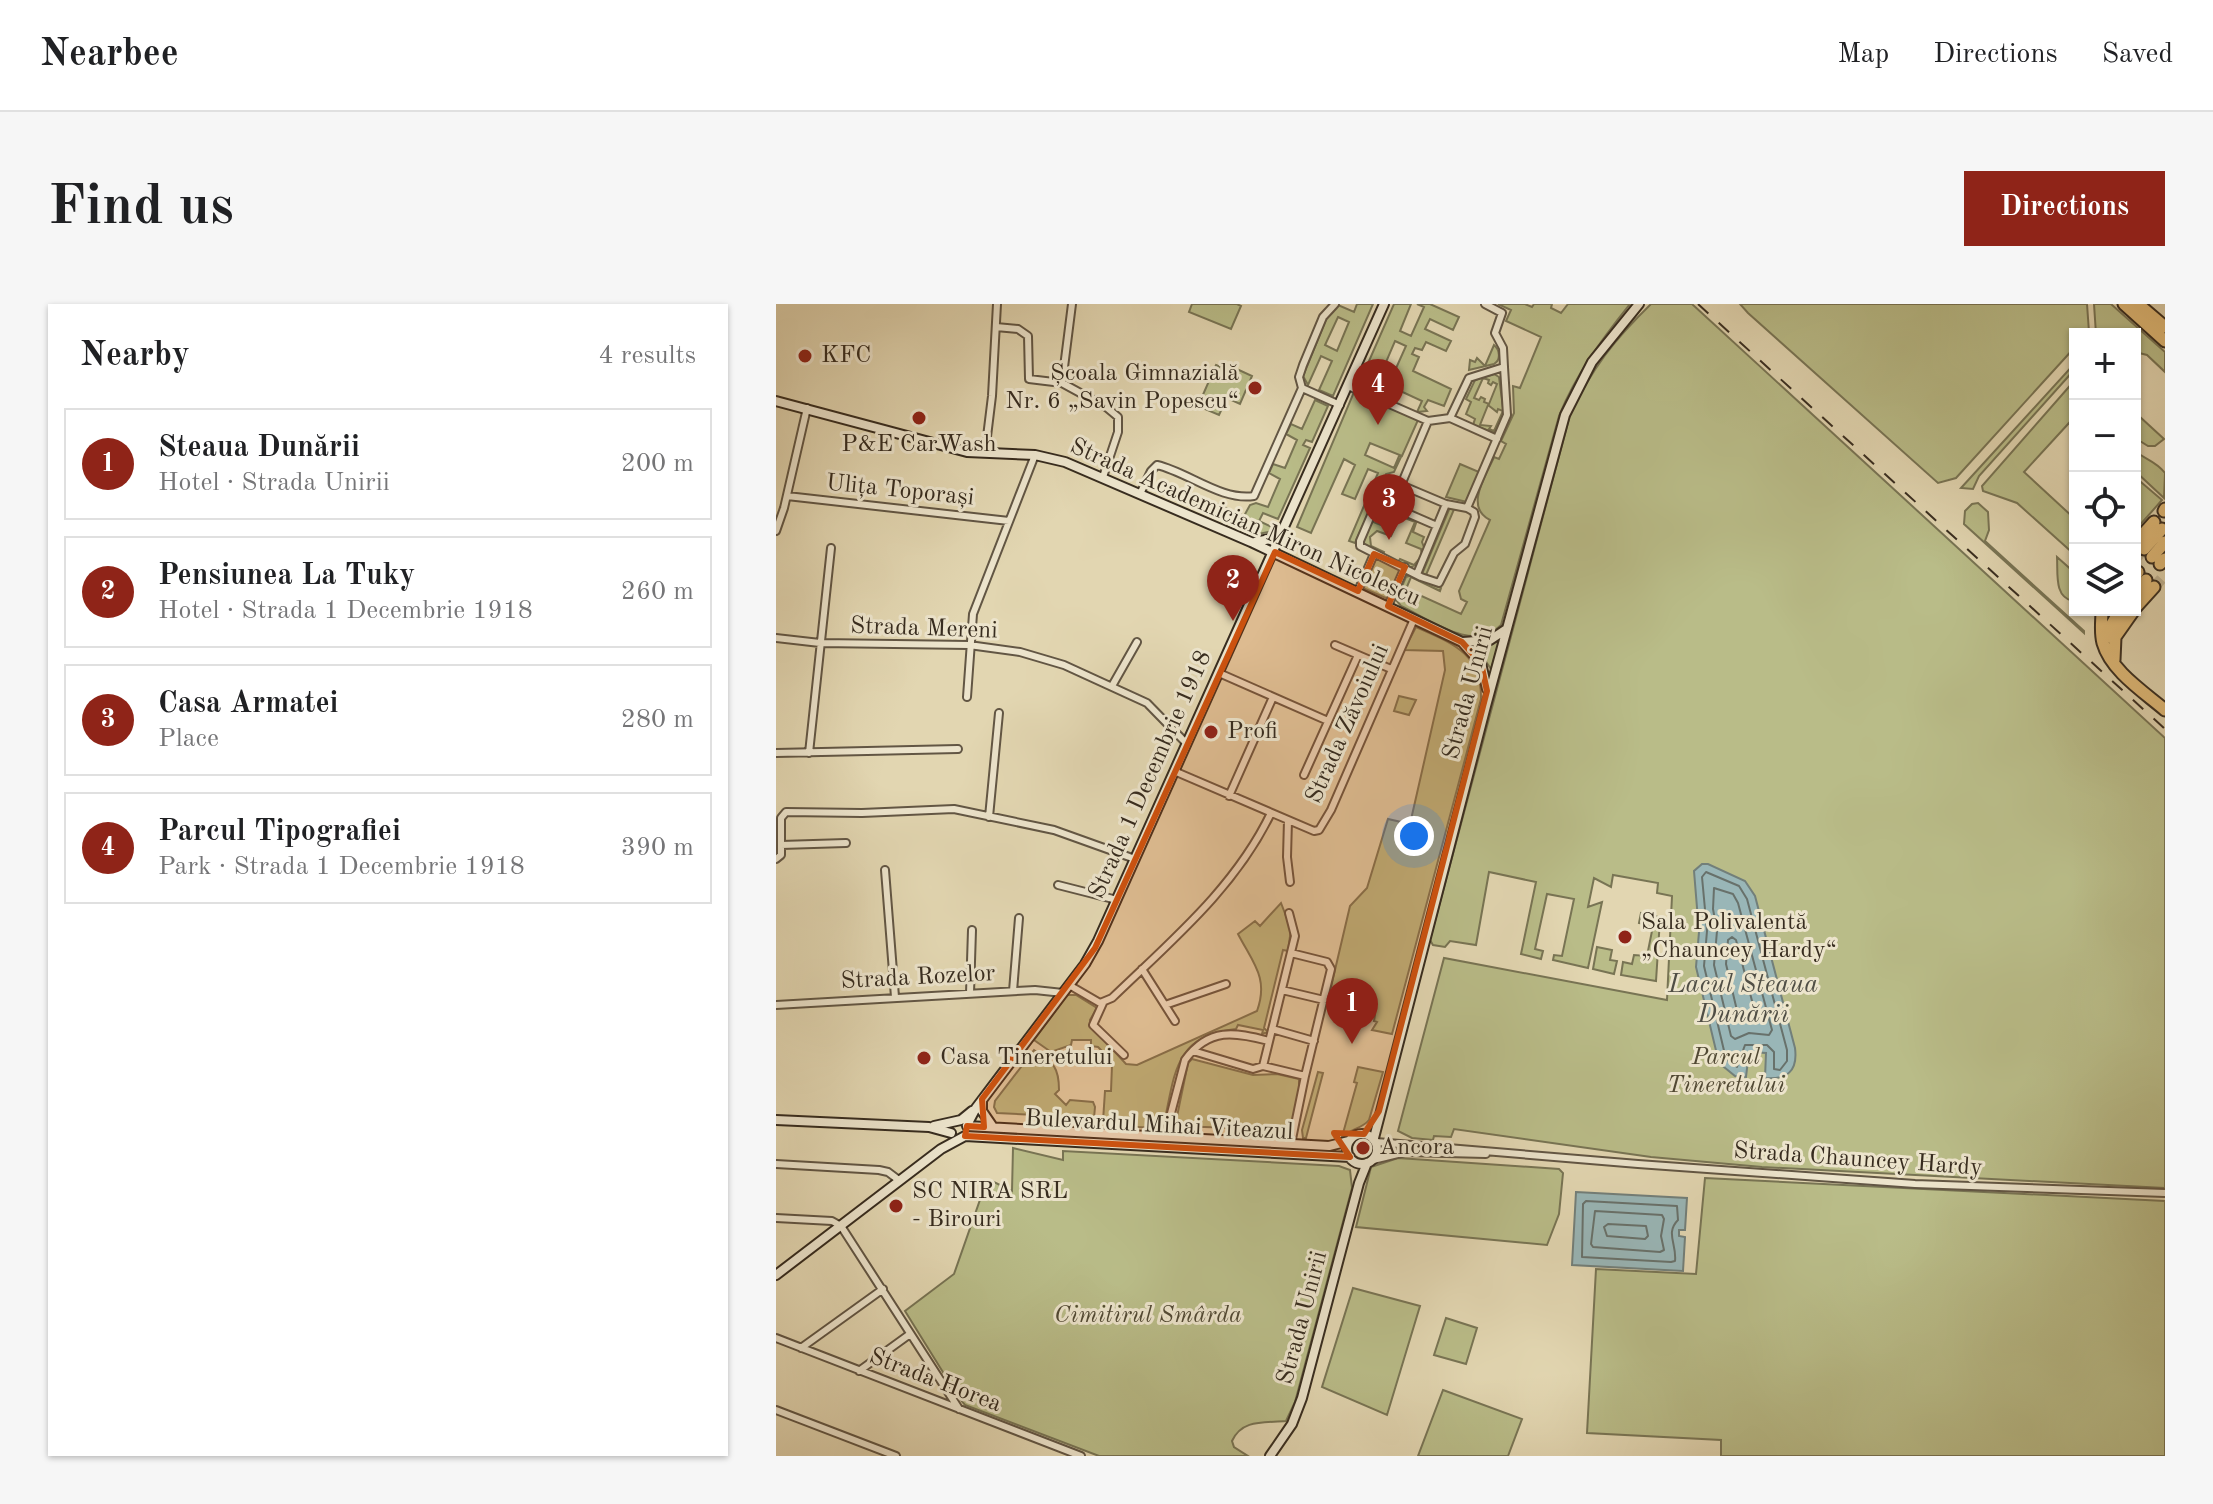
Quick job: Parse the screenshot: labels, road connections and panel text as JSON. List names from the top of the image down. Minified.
{"streets":{"main road":["Strada Academician Miron Nicolescu","Strada Unirii","Strada 1 Decembrie 1918","Bulevardul Mihai Viteazul"],"street":["Ulița Toporași","Strada Mereni","Strada Zăvoiului","Strada Rozelor","Strada Chauncey Hardy","Strada Horea"]},"crossings":[["Strada Academician Miron Nicolescu","Strada Unirii"],["Strada Academician Miron Nicolescu","Strada Zăvoiului"],["Strada Academician Miron Nicolescu","Strada 1 Decembrie 1918"],["Strada Mereni","Strada 1 Decembrie 1918"],["Strada Unirii","Bulevardul Mihai Viteazul"],["Strada Unirii","Strada Chauncey Hardy"],["Strada Zăvoiului","Strada 1 Decembrie 1918"],["Strada 1 Decembrie 1918","Strada Rozelor"],["Strada 1 Decembrie 1918","Bulevardul Mihai Viteazul"],["Bulevardul Mihai Viteazul","Strada Chauncey Hardy"]],"water":["Lacul Steaua Dunării"],"parks":["Parcul Tineretului","Cimitirul Smârda"],"places":["KFC","Școala Gimnazială Nr. 6 „Savin Popescu“","P&E CarWash","Profi","Sala Polivalentă „Chauncey Hardy“","Casa Tineretului","Ancora","SC NIRA SRL - Birouri"],"page":{"header":"Nearbee","nav":["Map","Directions","Saved"],"buttons":"Directions","title":"Find us","heading":["Nearby","4 results"],"map_buttons":["+","−"],"pins":["4","3","2","1"],"list":[{"mark":"1","name":"Steaua Dunării","note":"Hotel · Strada Unirii","value":"200 m"},{"mark":"2","name":"Pensiunea La Tuky","note":"Hotel · Strada 1 Decembrie 1918","value":"260 m"},{"mark":"3","name":"Casa Armatei","note":"Place","value":"280 m"},{"mark":"4","name":"Parcul Tipografiei","note":"Park · Strada 1 Decembrie 1918","value":"390 m"}]}}
